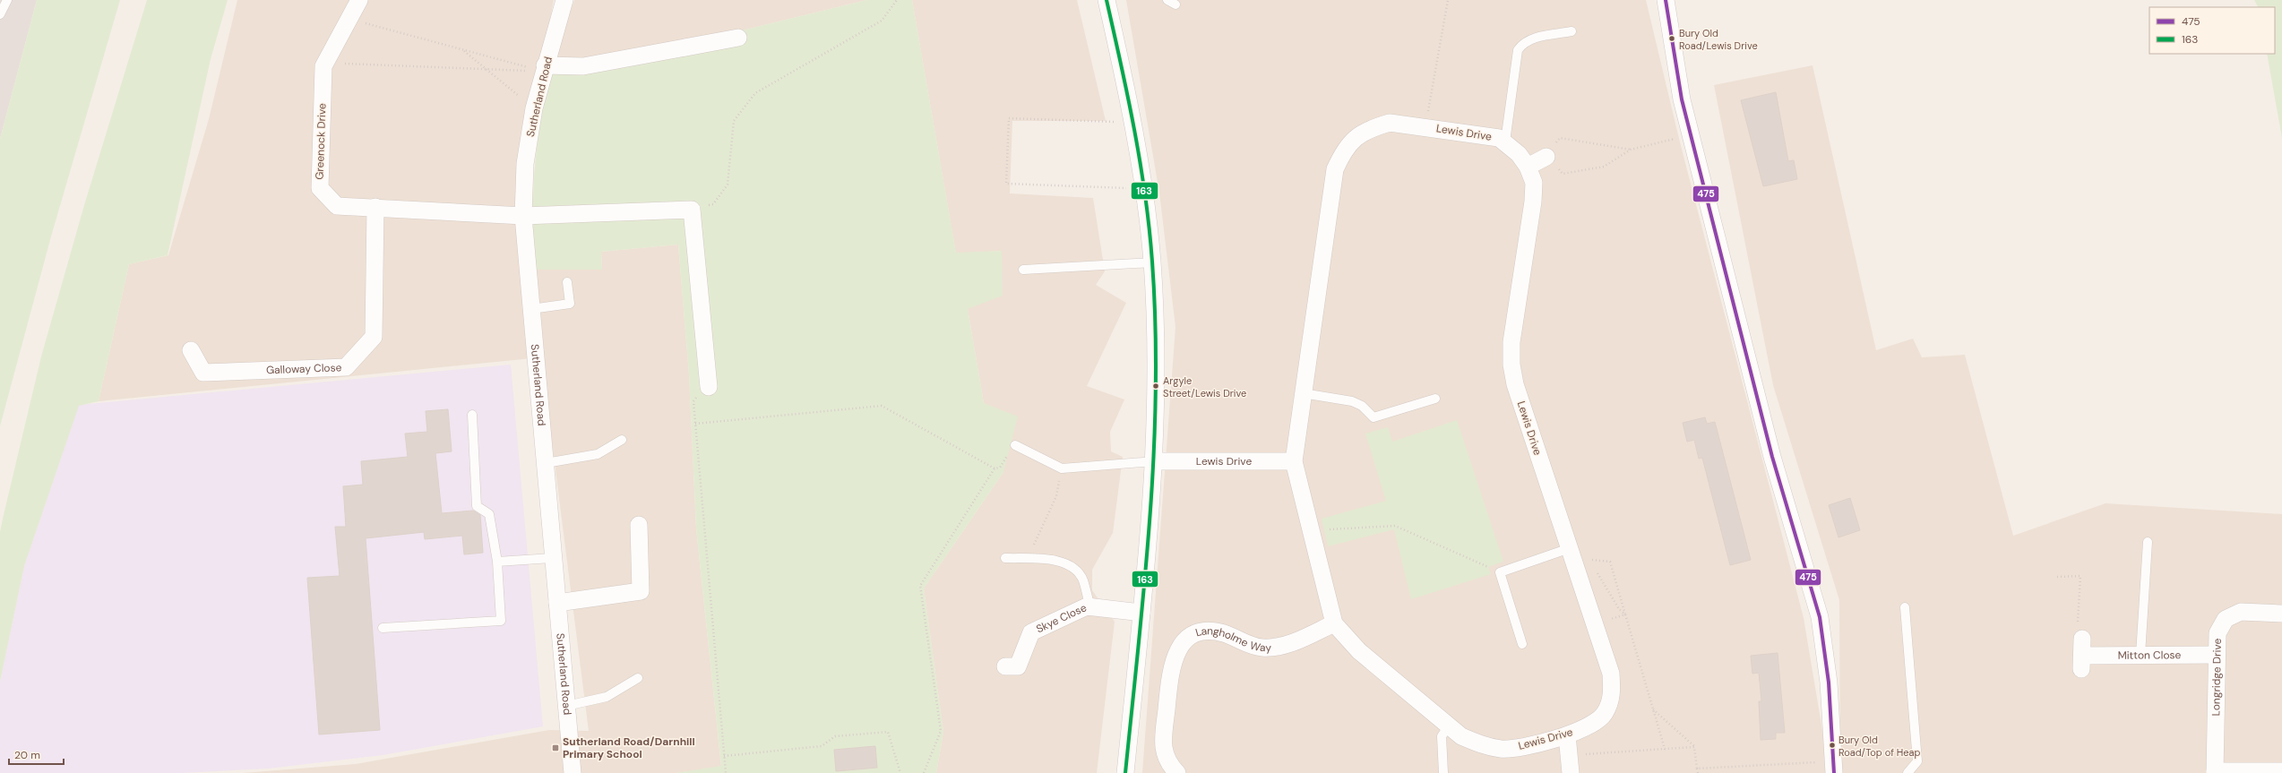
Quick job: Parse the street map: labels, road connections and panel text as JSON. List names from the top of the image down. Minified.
{"streets":{"street":["Sutherland Road","Lewis Drive","Greenock Drive","Galloway Close","Skye Close","Langholme Way","Mitton Close","Longridge Drive"]},"crossings":[["Sutherland Road","Greenock Drive"],["Lewis Drive","Langholme Way"],["Greenock Drive","Galloway Close"],["Mitton Close","Longridge Drive"]],"places":{"other":["Bury Old Road/Lewis Drive","Argyle Street/Lewis Drive","Bury Old Road/Top of Heap"],"transit":["Sutherland Road/Darnhill Primary School"]},"lines":["transit line 475","transit line 163"],"legend":["475","163"],"scale_bar":"20 m"}
